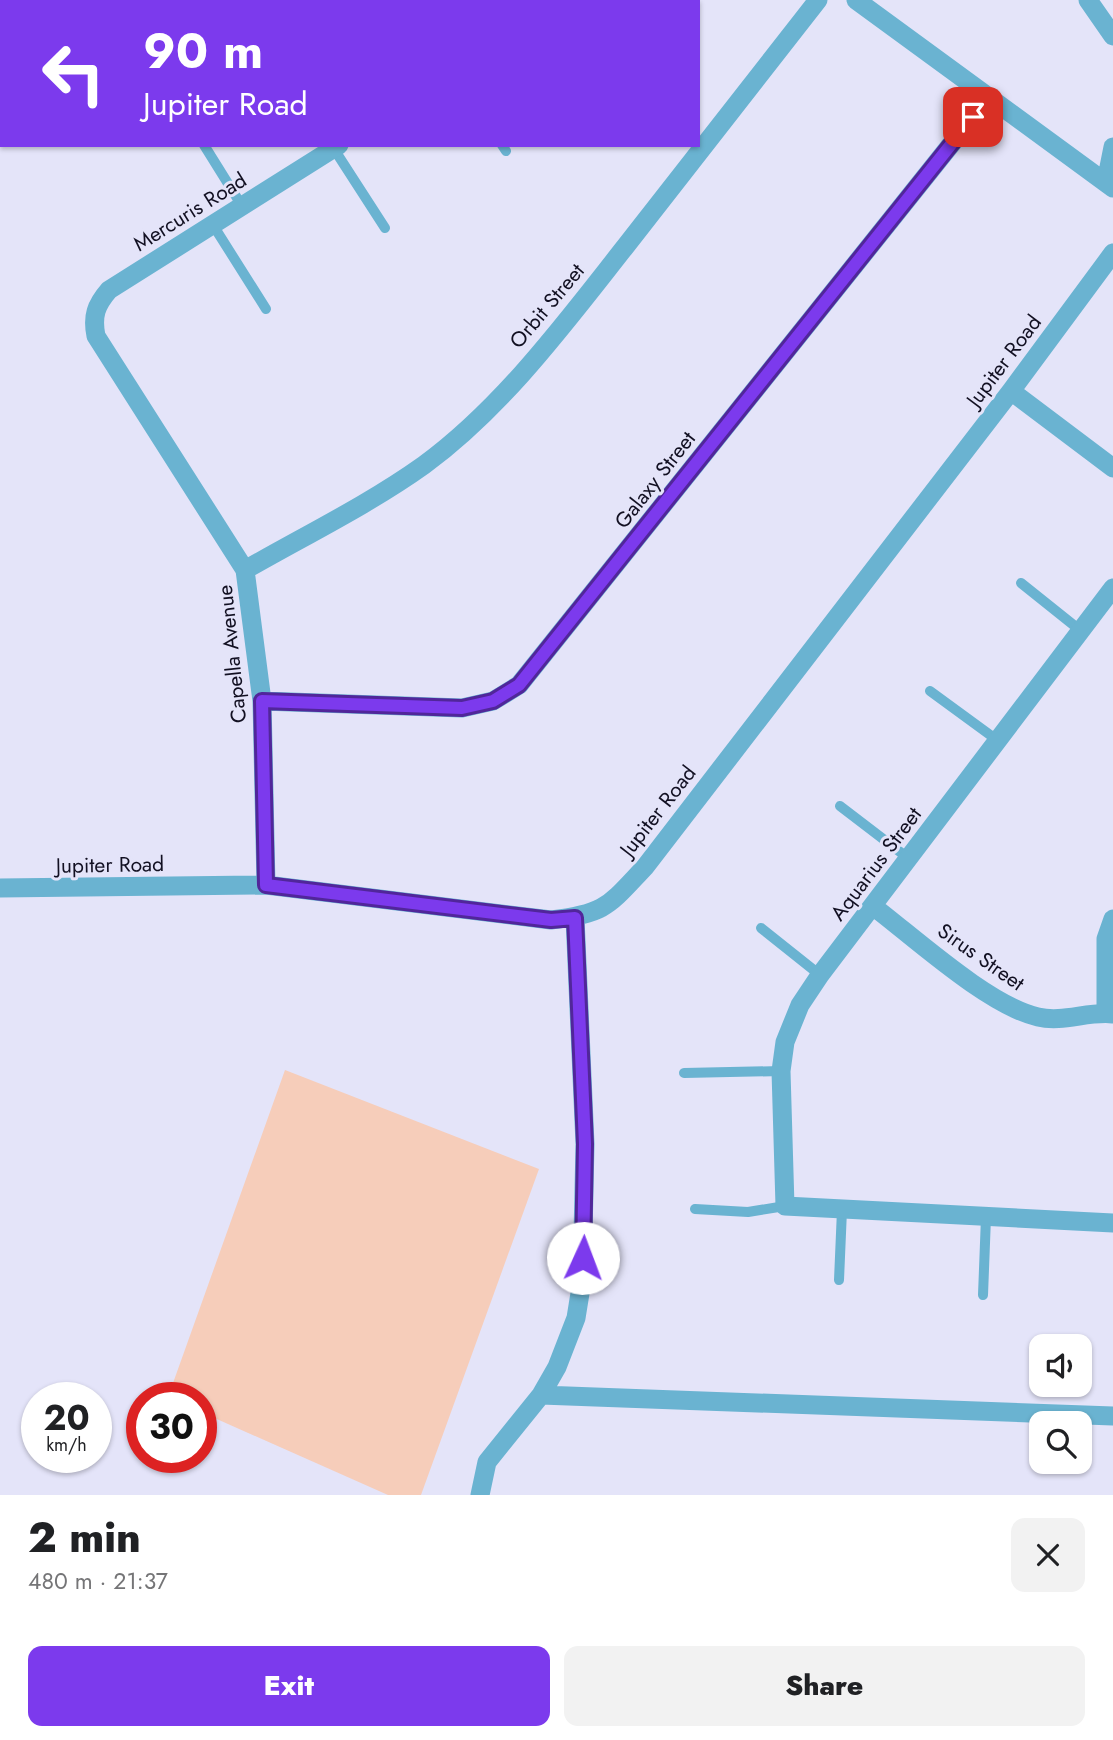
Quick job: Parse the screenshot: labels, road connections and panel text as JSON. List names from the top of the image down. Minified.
{"streets":{"street":["Mercuris Road","Orbit Street","Jupiter Road","Galaxy Street","Capella Avenue","Aquarius Street","Sirus Street"]},"crossings":[["Mercuris Road","Capella Avenue"],["Orbit Street","Capella Avenue"],["Jupiter Road","Capella Avenue"],["Galaxy Street","Capella Avenue"],["Aquarius Street","Sirus Street"]],"page":{"turn":["90 m","Jupiter Road"],"speed":"20 km/h","limit":"30","heading":["2 min","480 m · 21:37"],"buttons":["Exit","Share"]}}
